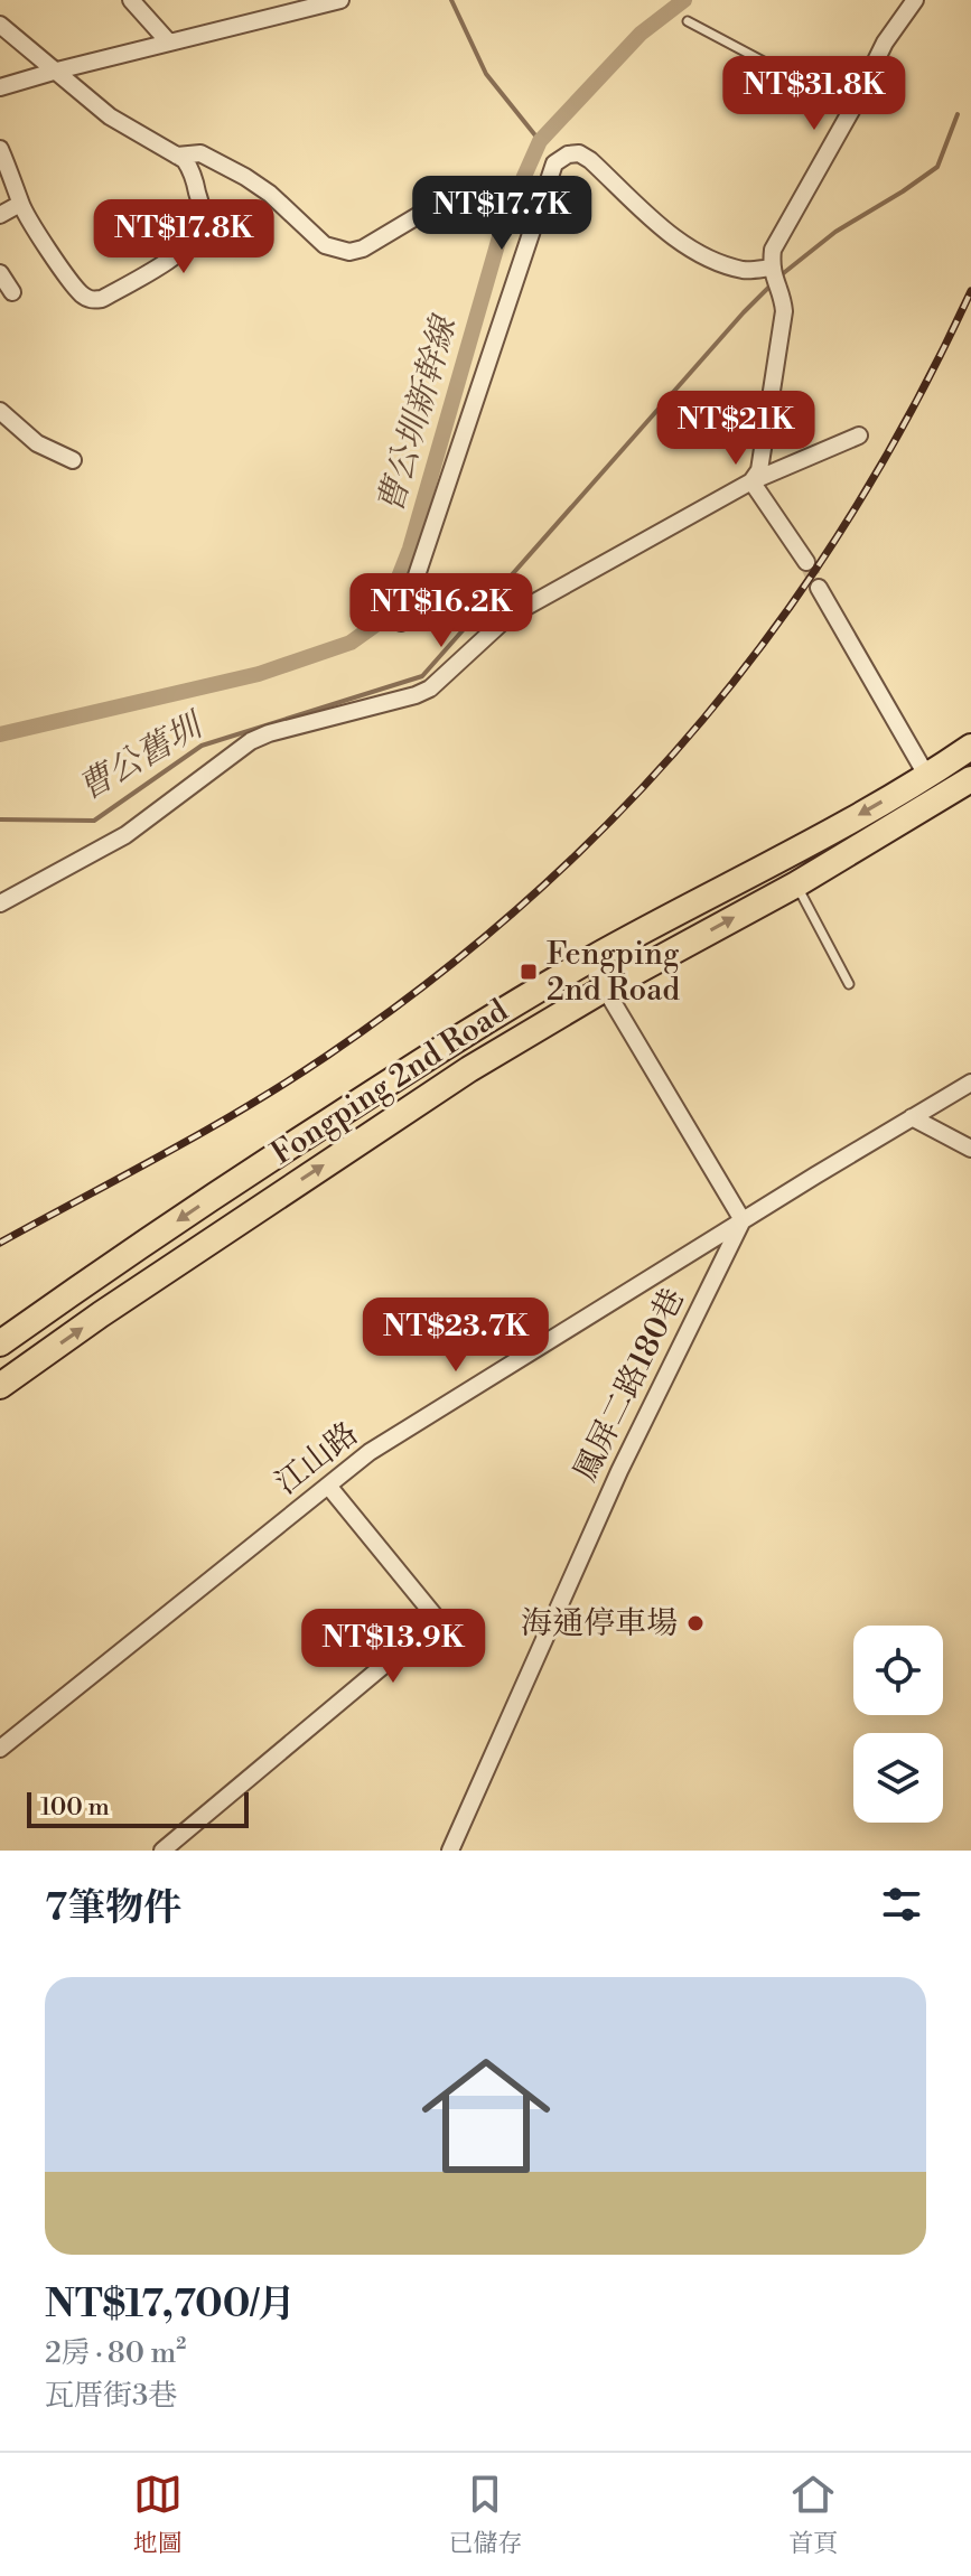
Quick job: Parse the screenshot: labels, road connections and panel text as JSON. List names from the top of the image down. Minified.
{"streets":{"main road":["Fongping 2nd Road"],"street":["鳳屏二路180巷","江山路"]},"crossings":[["鳳屏二路180巷","江山路"]],"water":["曹公圳新幹線","曹公舊圳"],"places":{"transit":["Fengping 2nd Road"],"other":["海通停車場"]},"scale_bar":"100 m","page":{"price":["NT$31.8K","NT$17.7K","NT$17.8K","NT$21K","NT$16.2K","NT$23.7K","NT$13.9K"],"scale":"100 m","heading":"7筆物件","list":[{"name":"NT$17,700/月","note":"2房 · 80 m² · 瓦厝街3巷"}],"tabs":["地圖","已儲存","首頁"]}}
